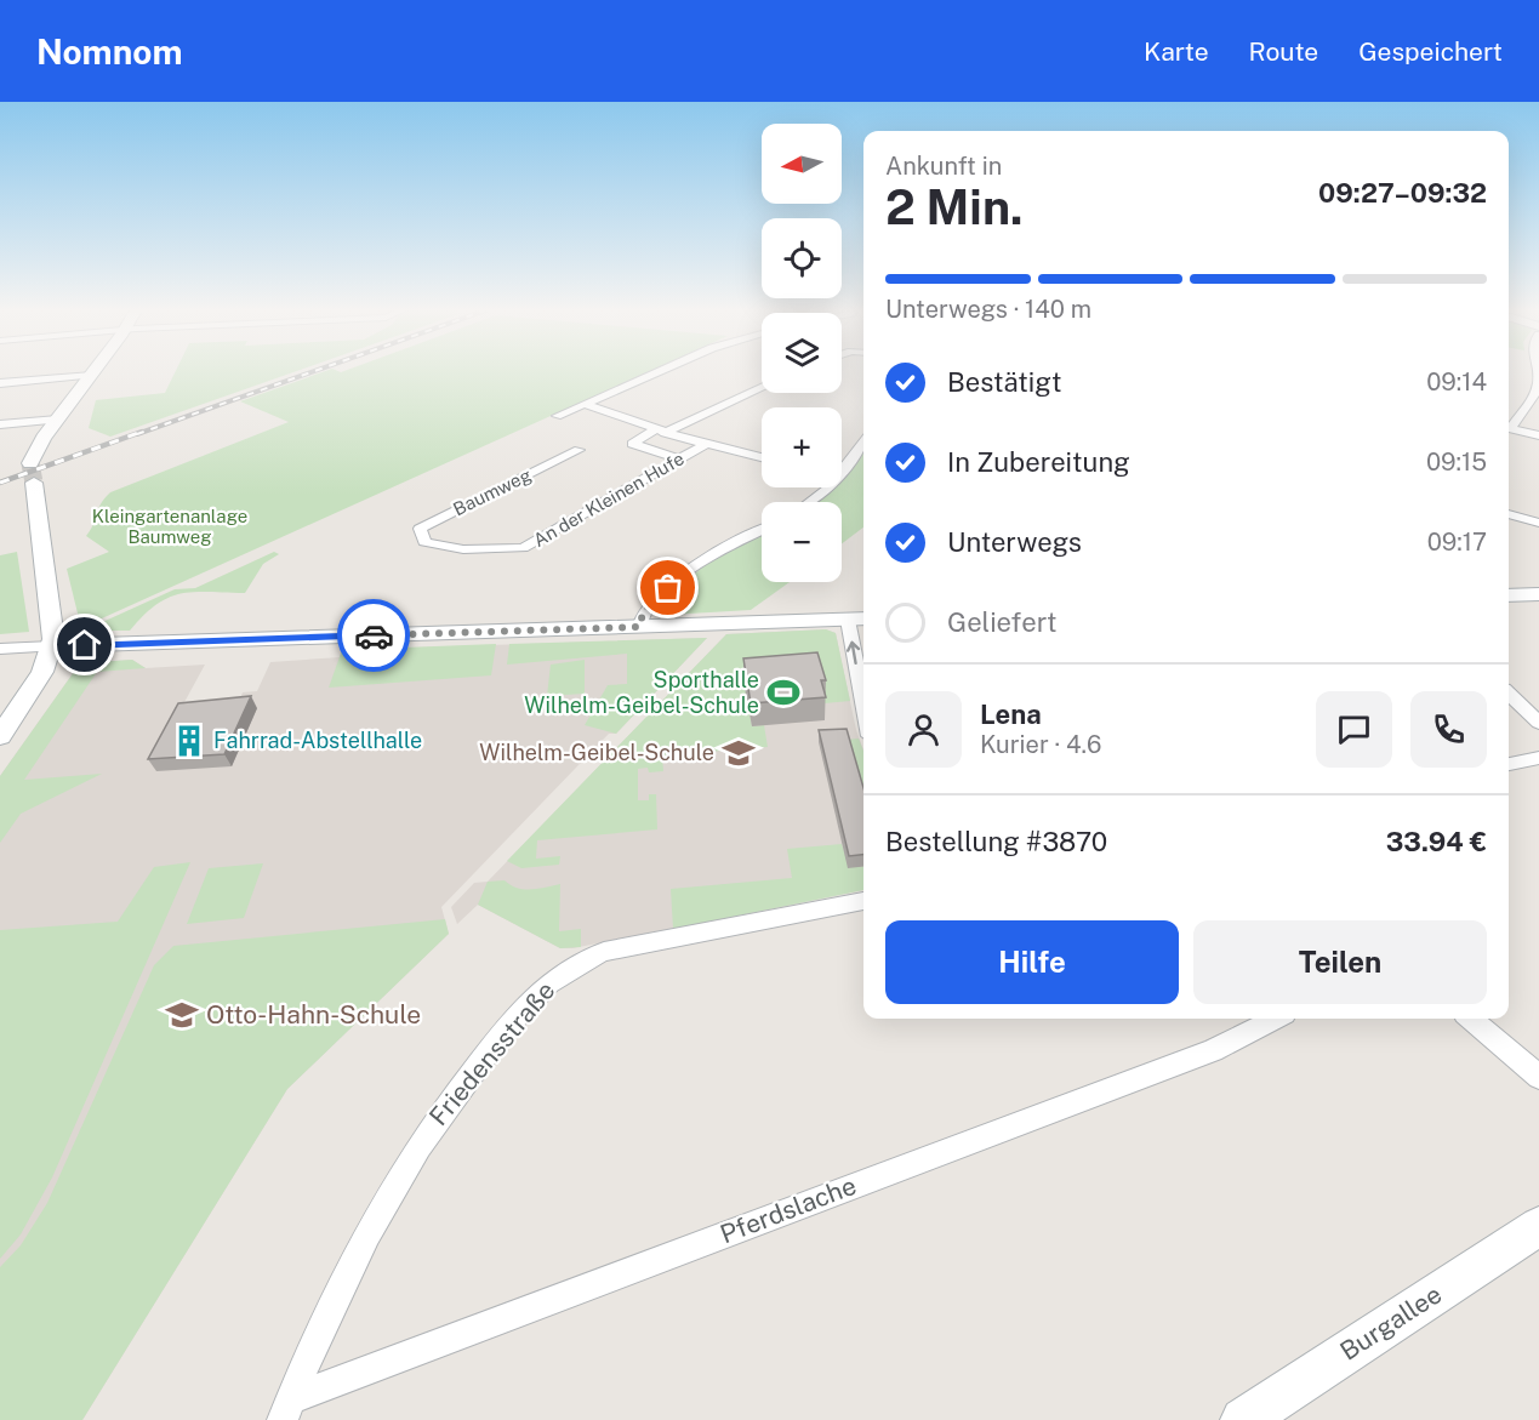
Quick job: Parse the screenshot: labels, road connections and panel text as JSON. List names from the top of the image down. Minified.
{"streets":{"main road":["Burgallee"],"street":["Baumweg","An der Kleinen Hufe","Friedensstraße","Pferdslache"]},"crossings":[["Baumweg","An der Kleinen Hufe"],["Friedensstraße","Pferdslache"]],"parks":["Kleingartenanlage Baumweg"],"places":{"sports":["Sporthalle Wilhelm-Geibel-Schule"],"building":["Fahrrad-Abstellhalle"],"school or university":["Wilhelm-Geibel-Schule","Otto-Hahn-Schule"]},"north":"left","page":{"header":"Nomnom","nav":["Karte","Route","Gespeichert"],"map_buttons":["+","−"],"heading":["2 Min.","Ankunft in","09:27–09:32"],"panel":["Lena","Kurier · 4.6","Bestellung #3870","33.94 €"],"bar":"Unterwegs · 140 m","list":[["Bestätigt","09:14"],["In Zubereitung","09:15"],["Unterwegs","09:17"],"Geliefert"],"buttons":["Hilfe","Teilen"]}}
